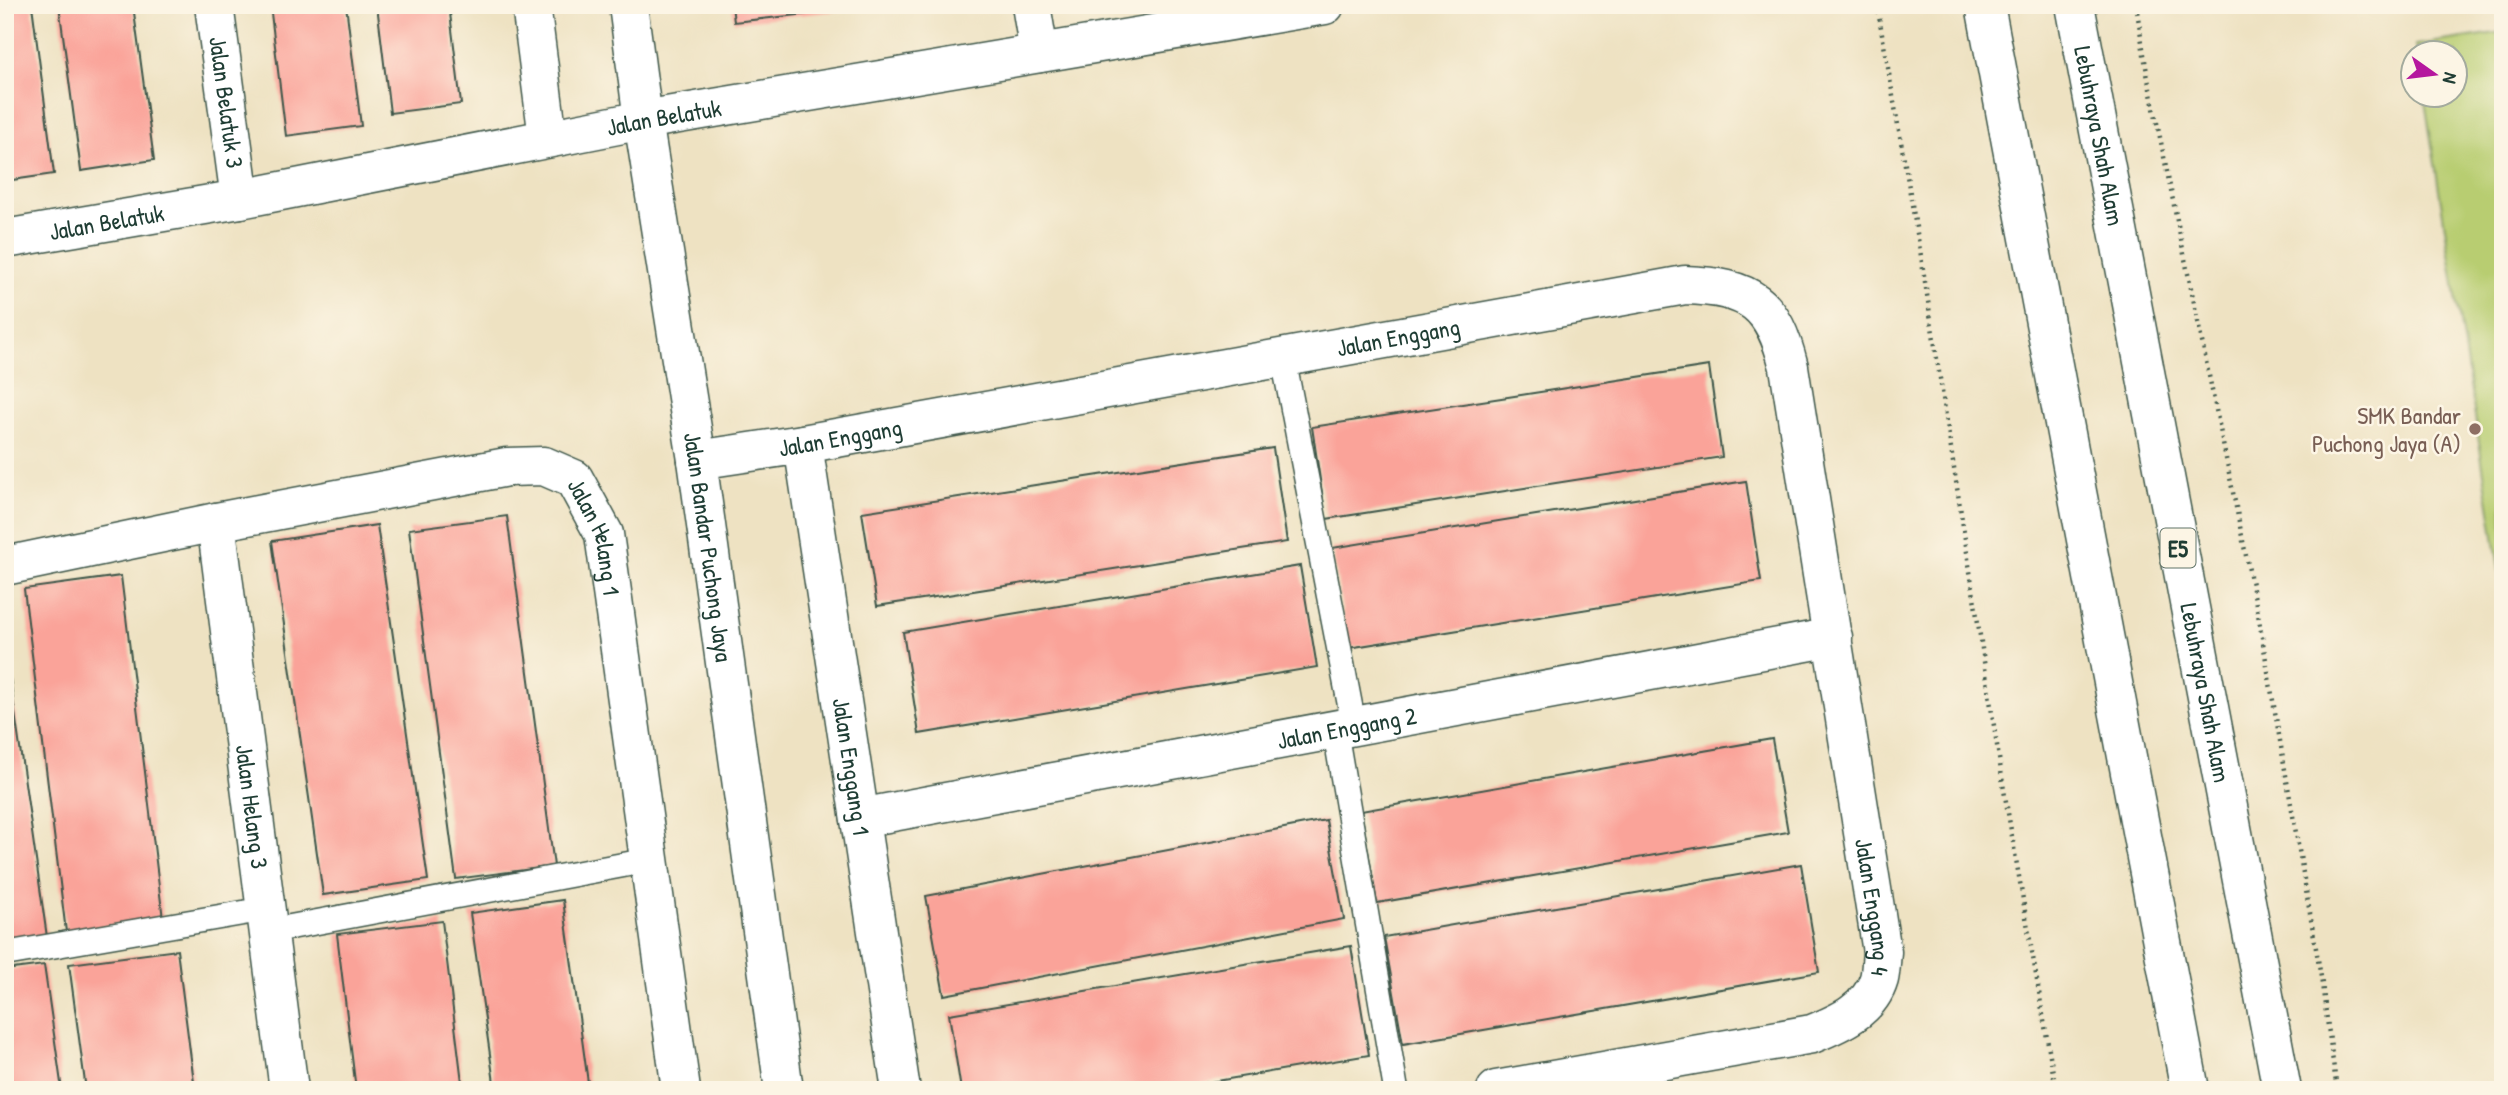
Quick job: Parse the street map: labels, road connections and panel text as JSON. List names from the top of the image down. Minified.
{"streets":{"main road":["Jalan Belatuk 3","Jalan Belatuk","Lebuhraya Shah Alam","Jalan Enggang","Jalan Helang 1","Jalan Bandar Puchong Jaya","E5","Jalan Enggang 2","Jalan Enggang 1","Jalan Helang 3","Jalan Enggang 4"]},"crossings":[["Jalan Belatuk 3","Jalan Belatuk"],["Jalan Belatuk","Jalan Bandar Puchong Jaya"],["Jalan Enggang","Jalan Bandar Puchong Jaya"],["Jalan Enggang","Jalan Enggang 2"],["Jalan Enggang","Jalan Enggang 1"],["Jalan Enggang","Jalan Enggang 4"],["Jalan Helang 1","Jalan Helang 3"],["Jalan Enggang 2","Jalan Enggang 1"],["Jalan Enggang 2","Jalan Enggang 4"]],"places":["SMK Bandar Puchong Jaya (A)"],"north":"right"}
